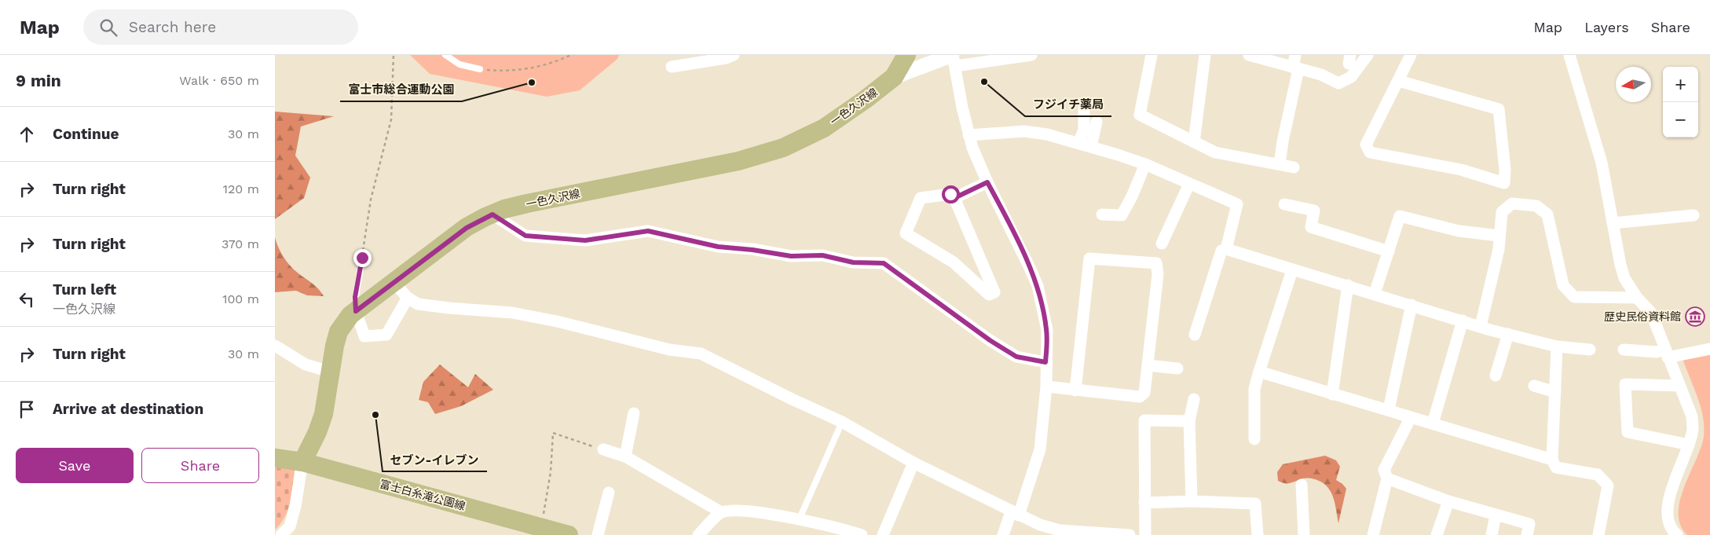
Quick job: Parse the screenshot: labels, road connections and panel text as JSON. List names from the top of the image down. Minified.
{"streets":{"main road":["一色久沢線","富士白糸滝公園線"]},"crossings":[["一色久沢線","富士白糸滝公園線"]],"places":{"other":["フジイチ薬局","富士市総合運動公園","セブン-イレブン"],"museum":["歴史民俗資料館"]},"north":"left","page":{"header":"Map","search":"Search here","nav":["Map","Layers","Share"],"heading":["9 min","Walk · 650 m"],"map_buttons":["+","−"],"list":[["Continue","30 m"],["Turn right","120 m"],["Turn right","370 m"],["Turn left","一色久沢線","100 m"],["Turn right","30 m"],"Arrive at destination"],"buttons":["Save","Share"]}}
